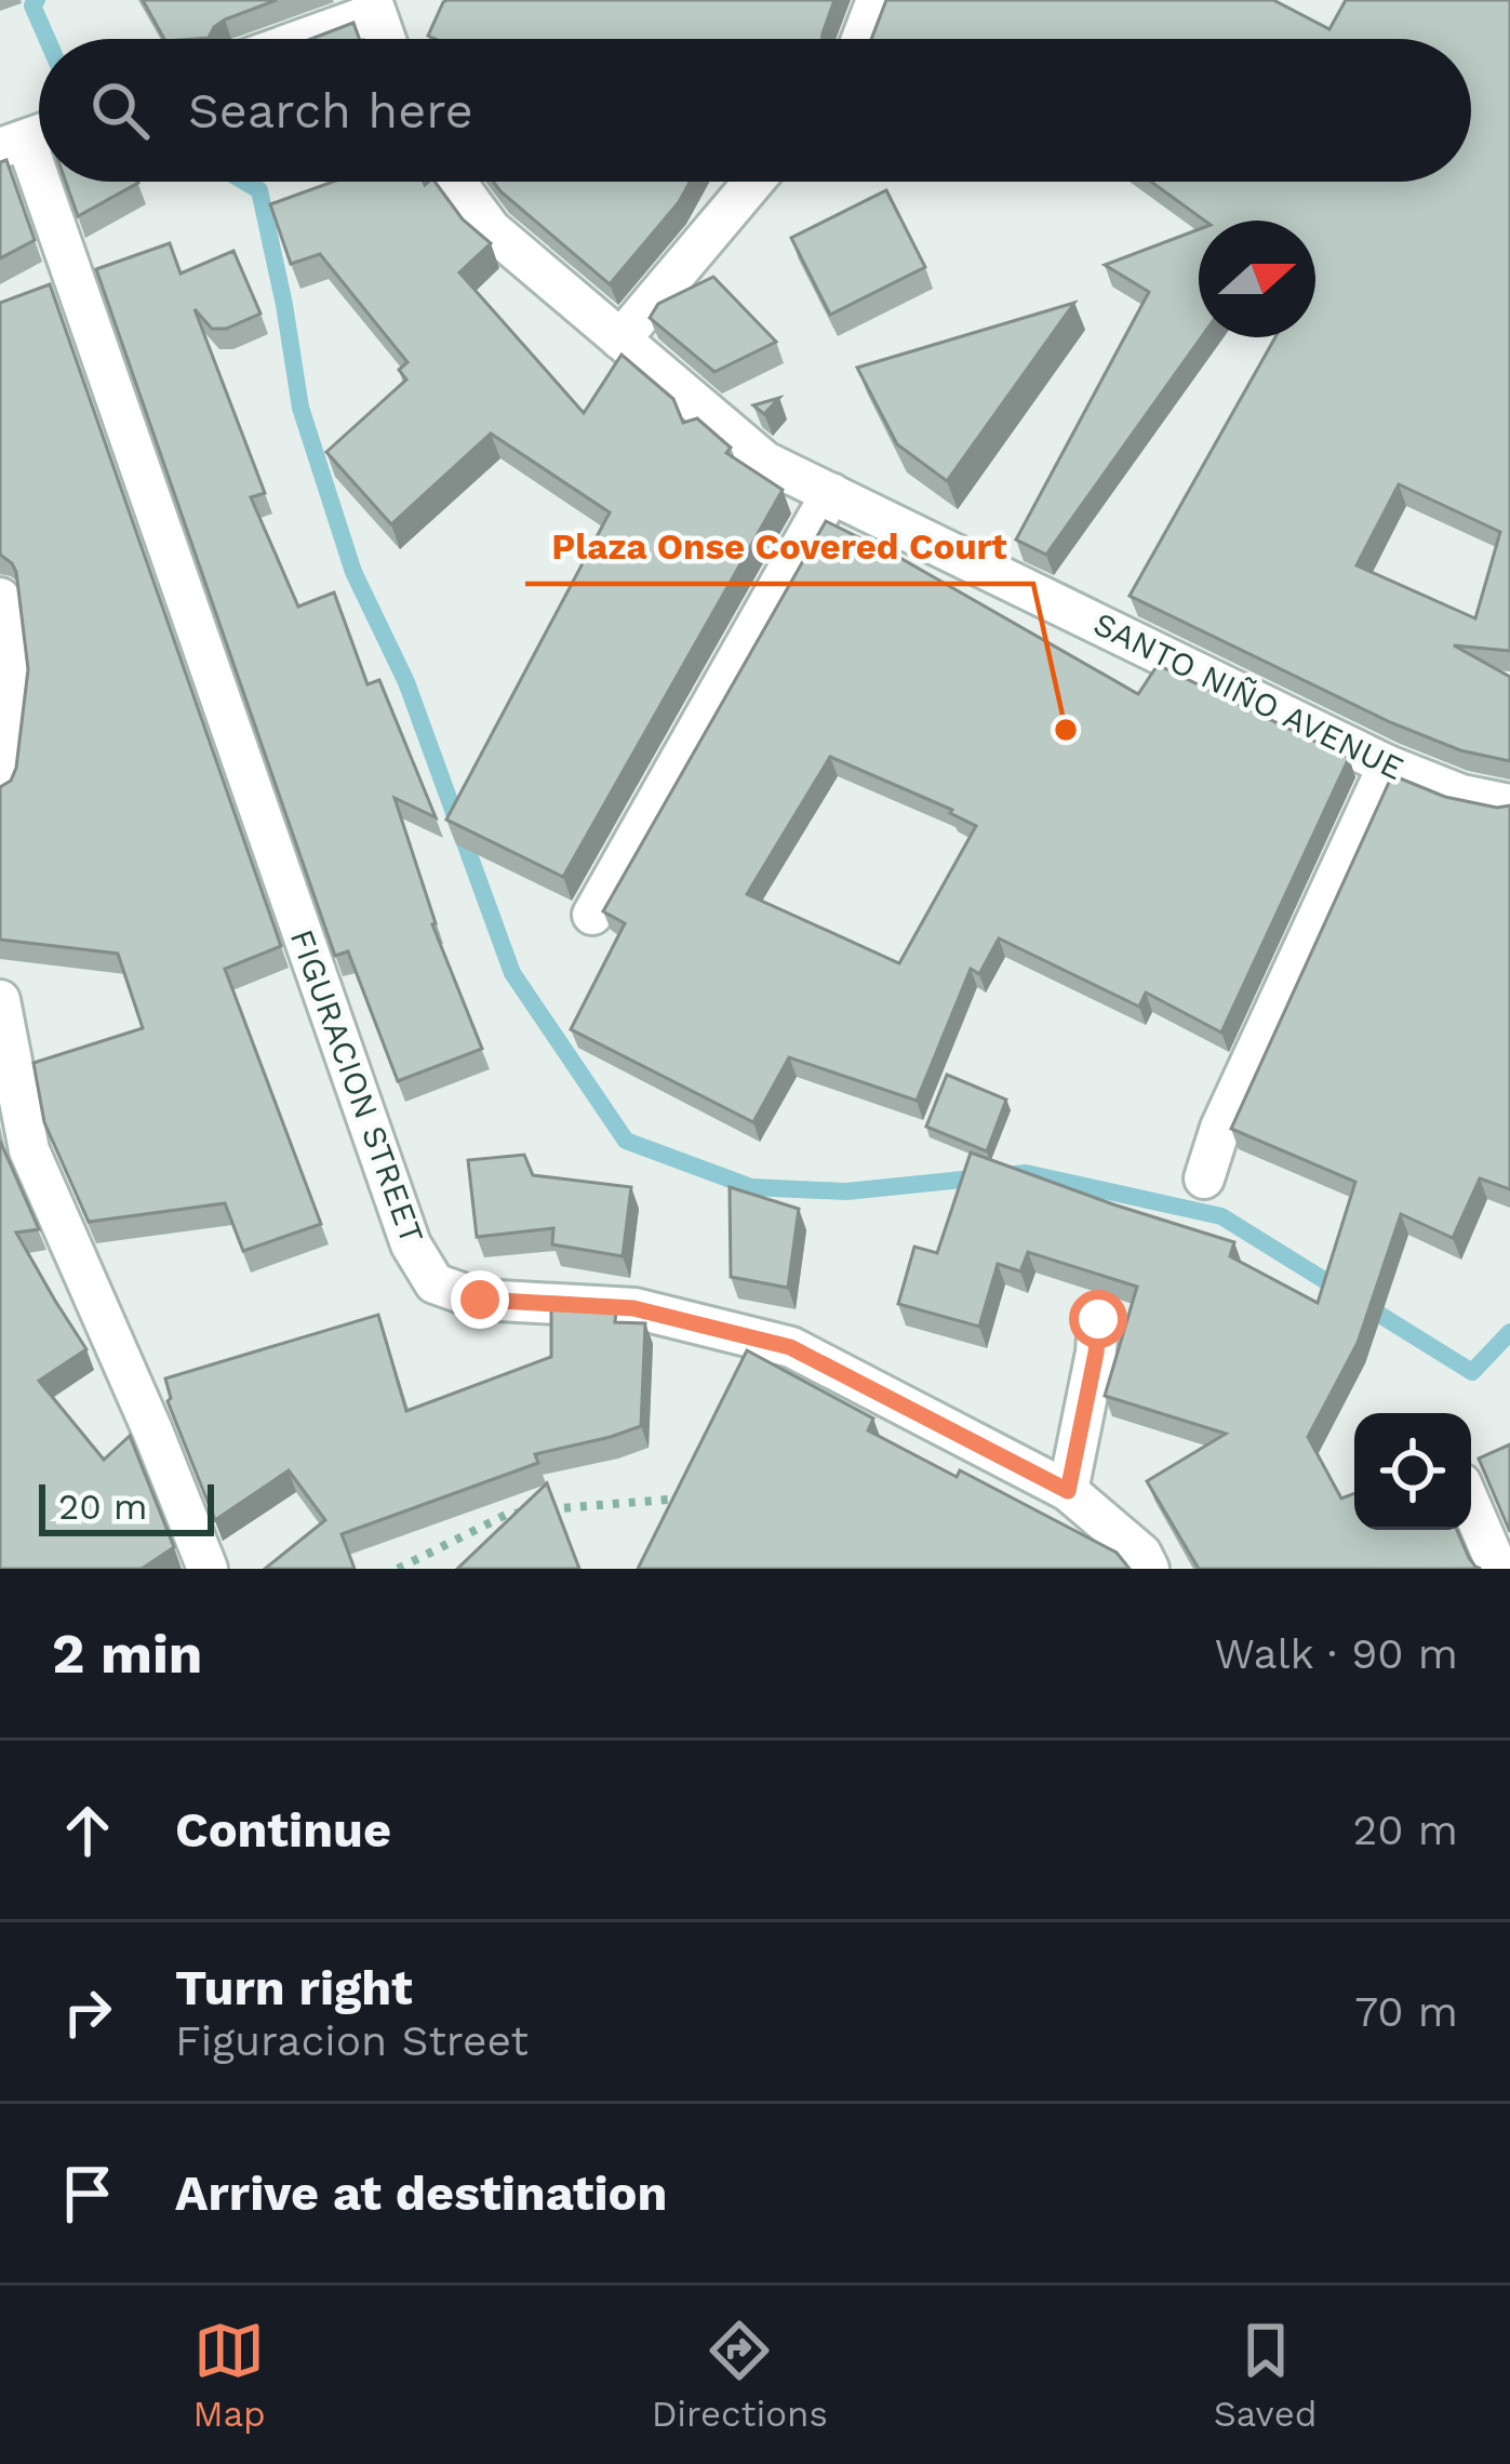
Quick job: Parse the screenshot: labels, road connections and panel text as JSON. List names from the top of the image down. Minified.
{"streets":{"street":["SANTO NIÑO AVENUE","FIGURACION STREET"]},"places":["Plaza Onse Covered Court"],"scale_bar":"20 m","north":"right","page":{"search":"Search here","scale":"20 m","heading":["2 min","Walk · 90 m"],"list":[["Continue","20 m"],["Turn right","Figuracion Street","70 m"],"Arrive at destination"],"nav":["Map","Directions","Saved"]}}
